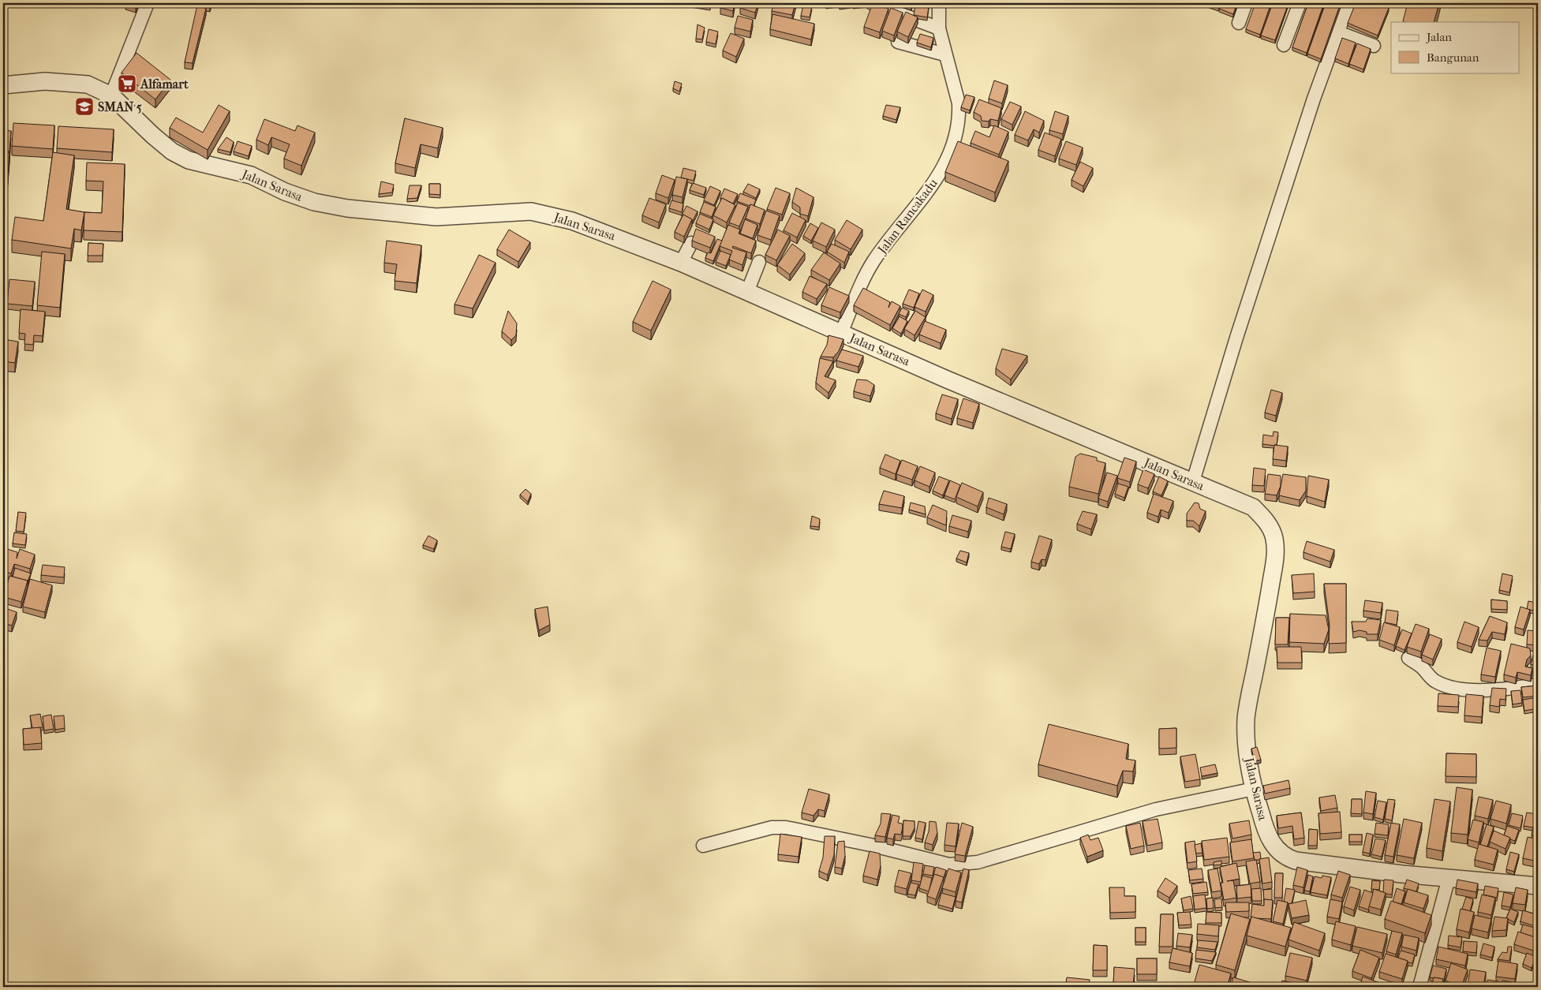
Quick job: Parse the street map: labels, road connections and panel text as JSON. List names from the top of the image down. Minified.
{"streets":{"street":["Jalan Sarasa","Jalan Rancakadu"]},"crossings":[["Jalan Sarasa","Jalan Rancakadu"]],"places":{"supermarket":["Alfamart"],"school or university":["SMAN 5"]},"legend":["Jalan","Bangunan"]}
